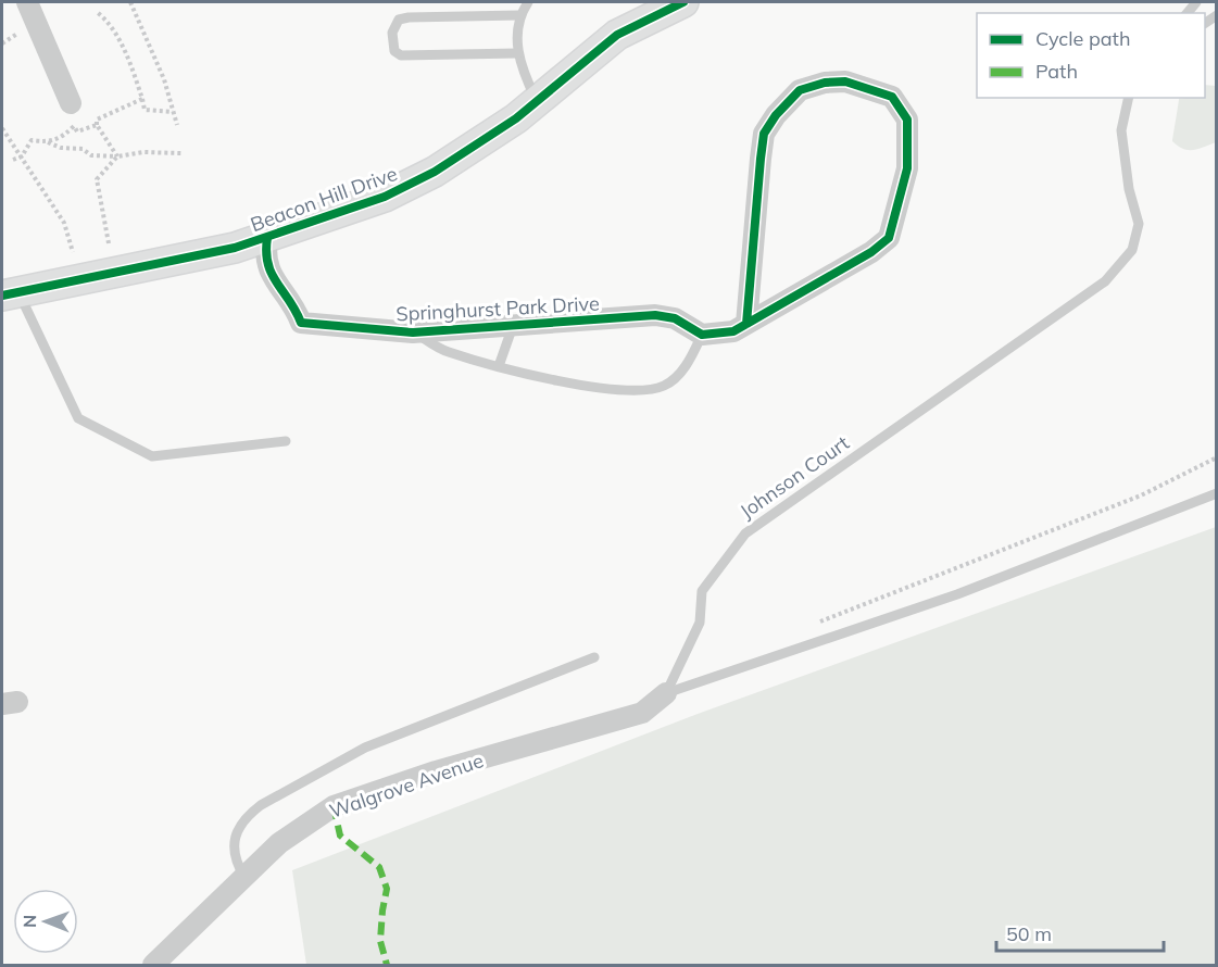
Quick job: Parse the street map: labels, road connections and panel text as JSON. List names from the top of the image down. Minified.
{"streets":{"street":["Beacon Hill Drive","Springhurst Park Drive","Walgrove Avenue"],"lane":["Johnson Court"]},"crossings":[["Beacon Hill Drive","Springhurst Park Drive"],["Johnson Court","Walgrove Avenue"]],"legend":["Cycle path","Path"],"scale_bar":"50 m","north":"left"}
